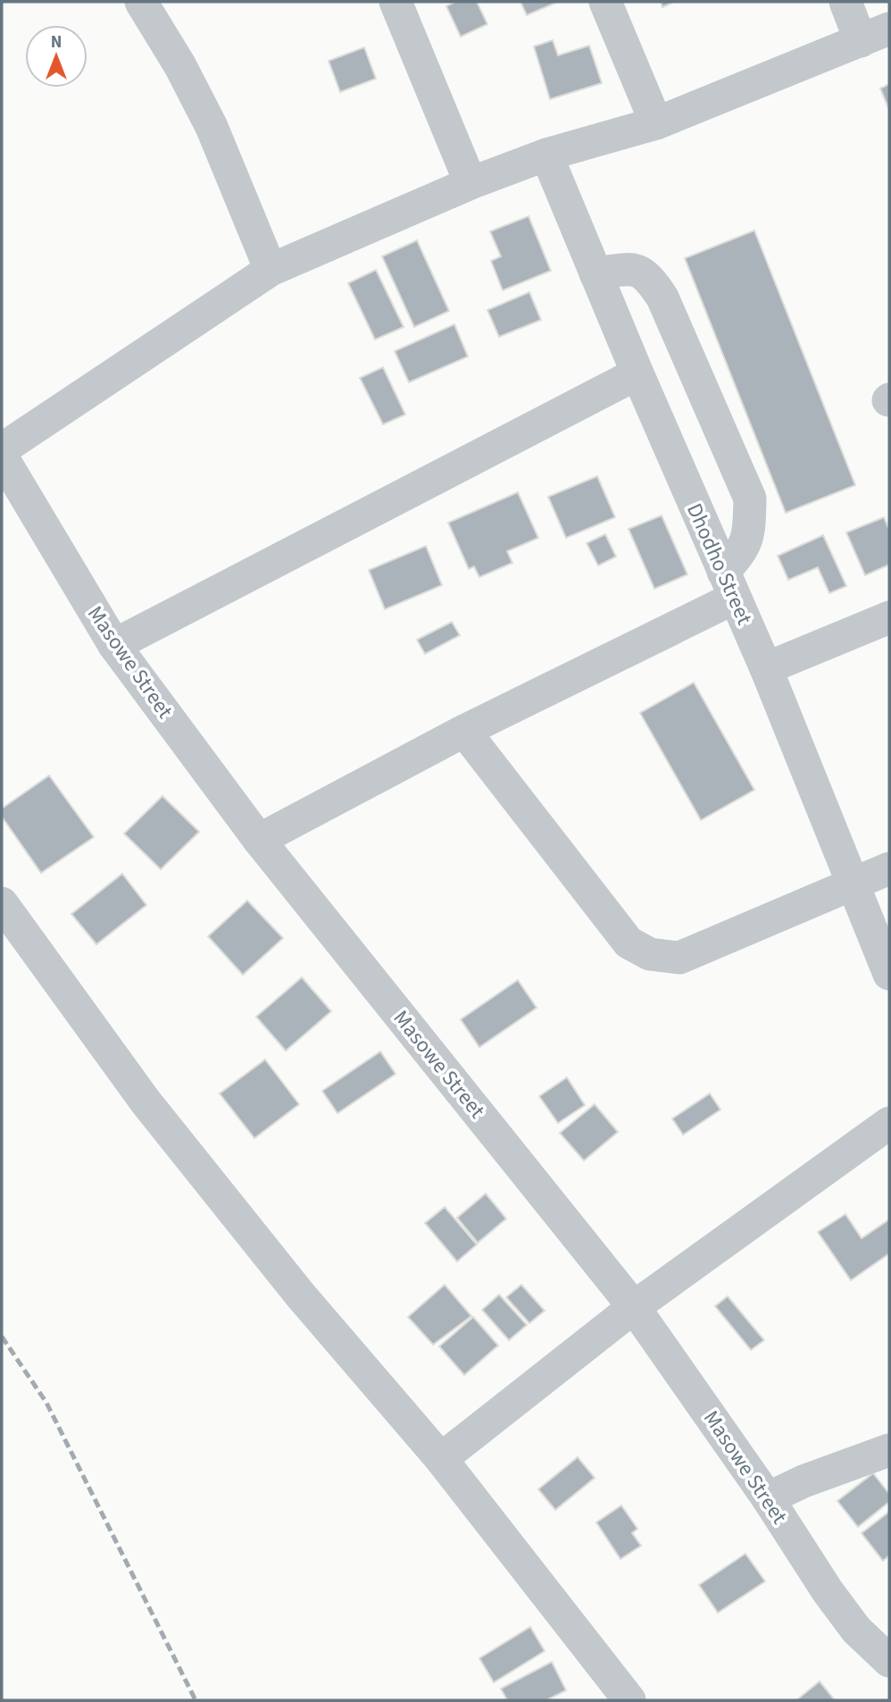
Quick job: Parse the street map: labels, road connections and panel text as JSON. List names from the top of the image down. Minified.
{"streets":{"street":["Dhodho Street","Masowe Street"]},"north":"top"}
